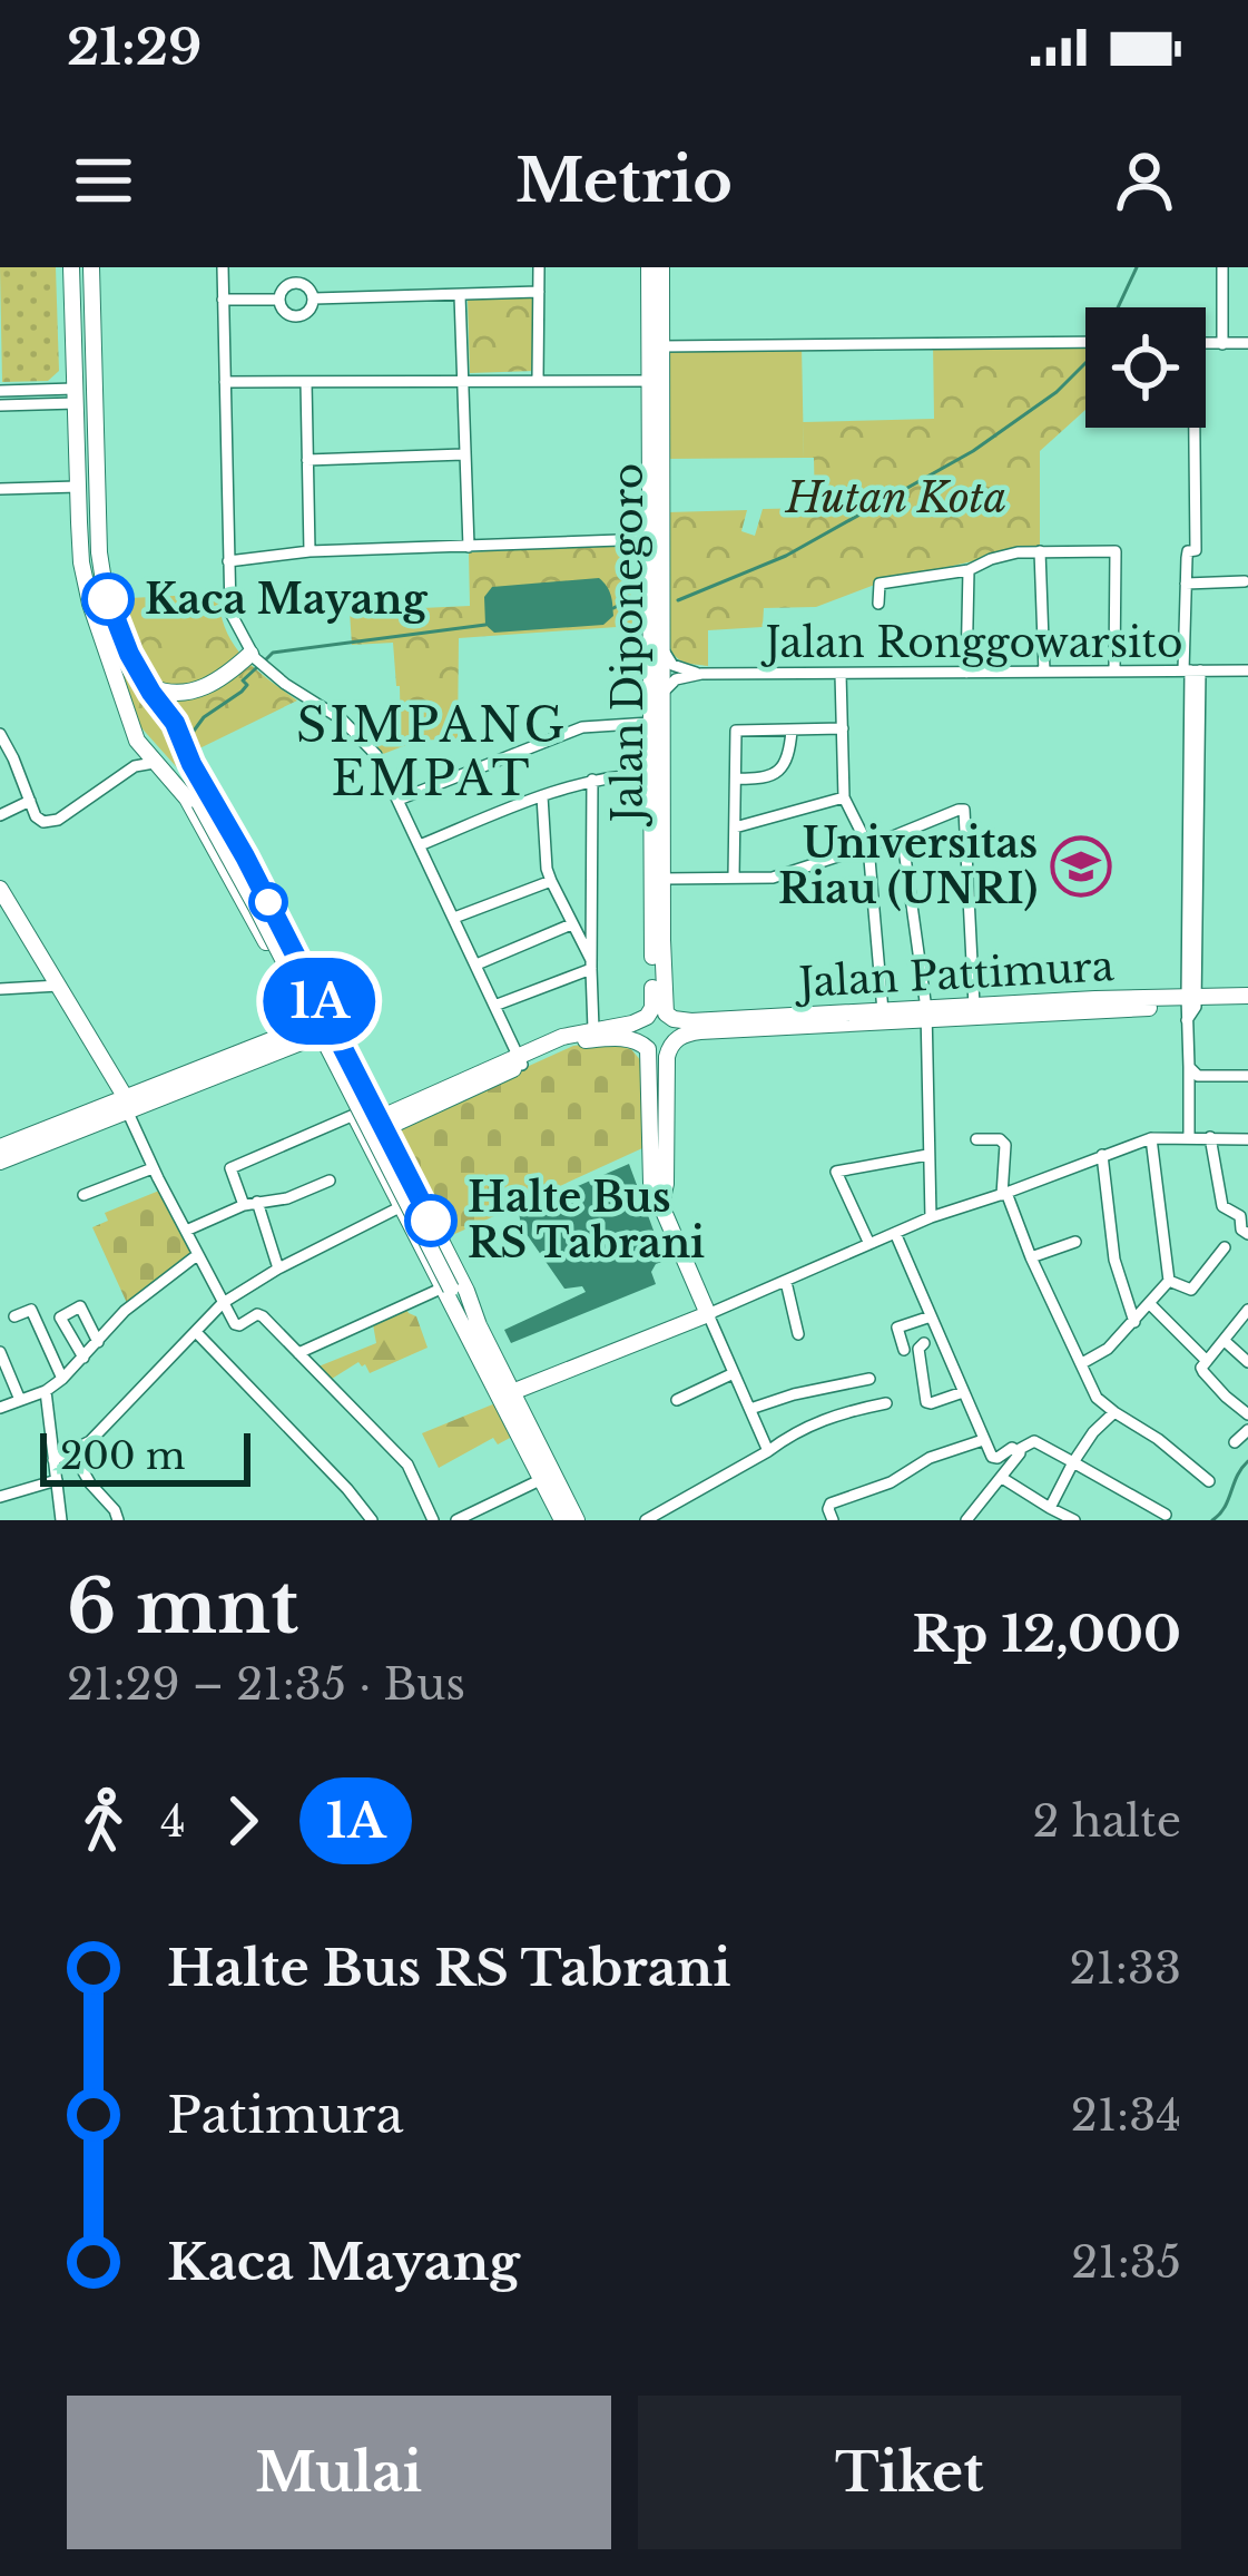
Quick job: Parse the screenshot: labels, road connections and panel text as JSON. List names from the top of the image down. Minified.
{"streets":{"main road":["Jalan Diponegoro","Jalan Pattimura"],"street":["Jalan Ronggowarsito"]},"crossings":[["Jalan Diponegoro","Jalan Pattimura"]],"districts":["SIMPANG EMPAT"],"parks":["Hutan Kota"],"places":{"other":["Kaca Mayang","Halte Bus RS Tabrani"],"school or university":["Universitas Riau (UNRI)"]},"lines":["bus line 1A"],"scale_bar":"200 m","page":{"status":"21:29","header":"Metrio","on_map":"1A","scale":"200 m","heading":["6 mnt","21:29 – 21:35 · Bus","Rp 12,000"],"legs":["4","1A","2 halte"],"list":[{"name":"Halte Bus RS Tabrani","value":"21:33"},{"name":"Patimura","value":"21:34"},{"name":"Kaca Mayang","value":"21:35"}],"buttons":["Mulai","Tiket"]}}
